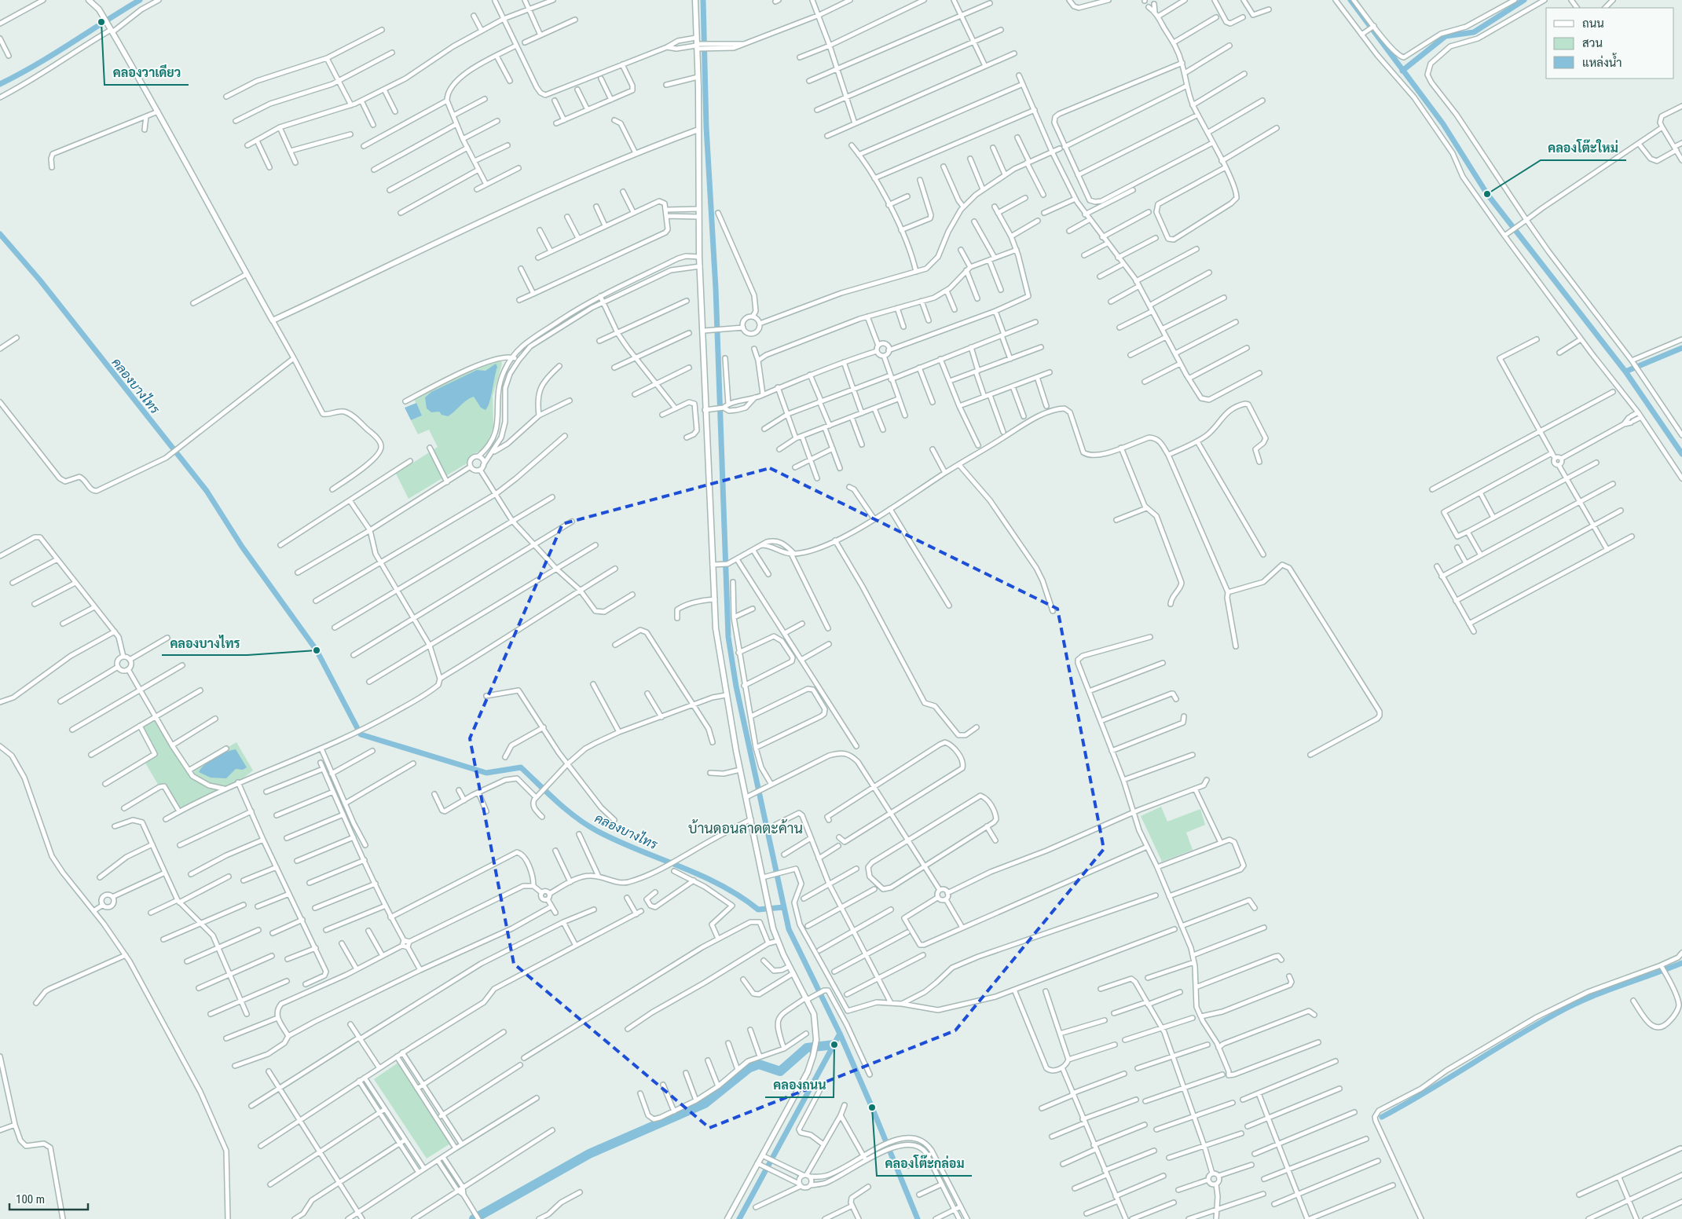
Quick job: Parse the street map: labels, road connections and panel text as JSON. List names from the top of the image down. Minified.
{"districts":["บ้านดอนลาดตะค้าน"],"water":["คลองบางไทร"],"places":["คลองวาเดียว","คลองโต๊ะใหม่","คลองบางไทร","คลองถนน","คลองโต๊ะกล่อม"],"legend":["ถนน","สวน","แหล่งน้ำ"],"scale_bar":"100 m"}
